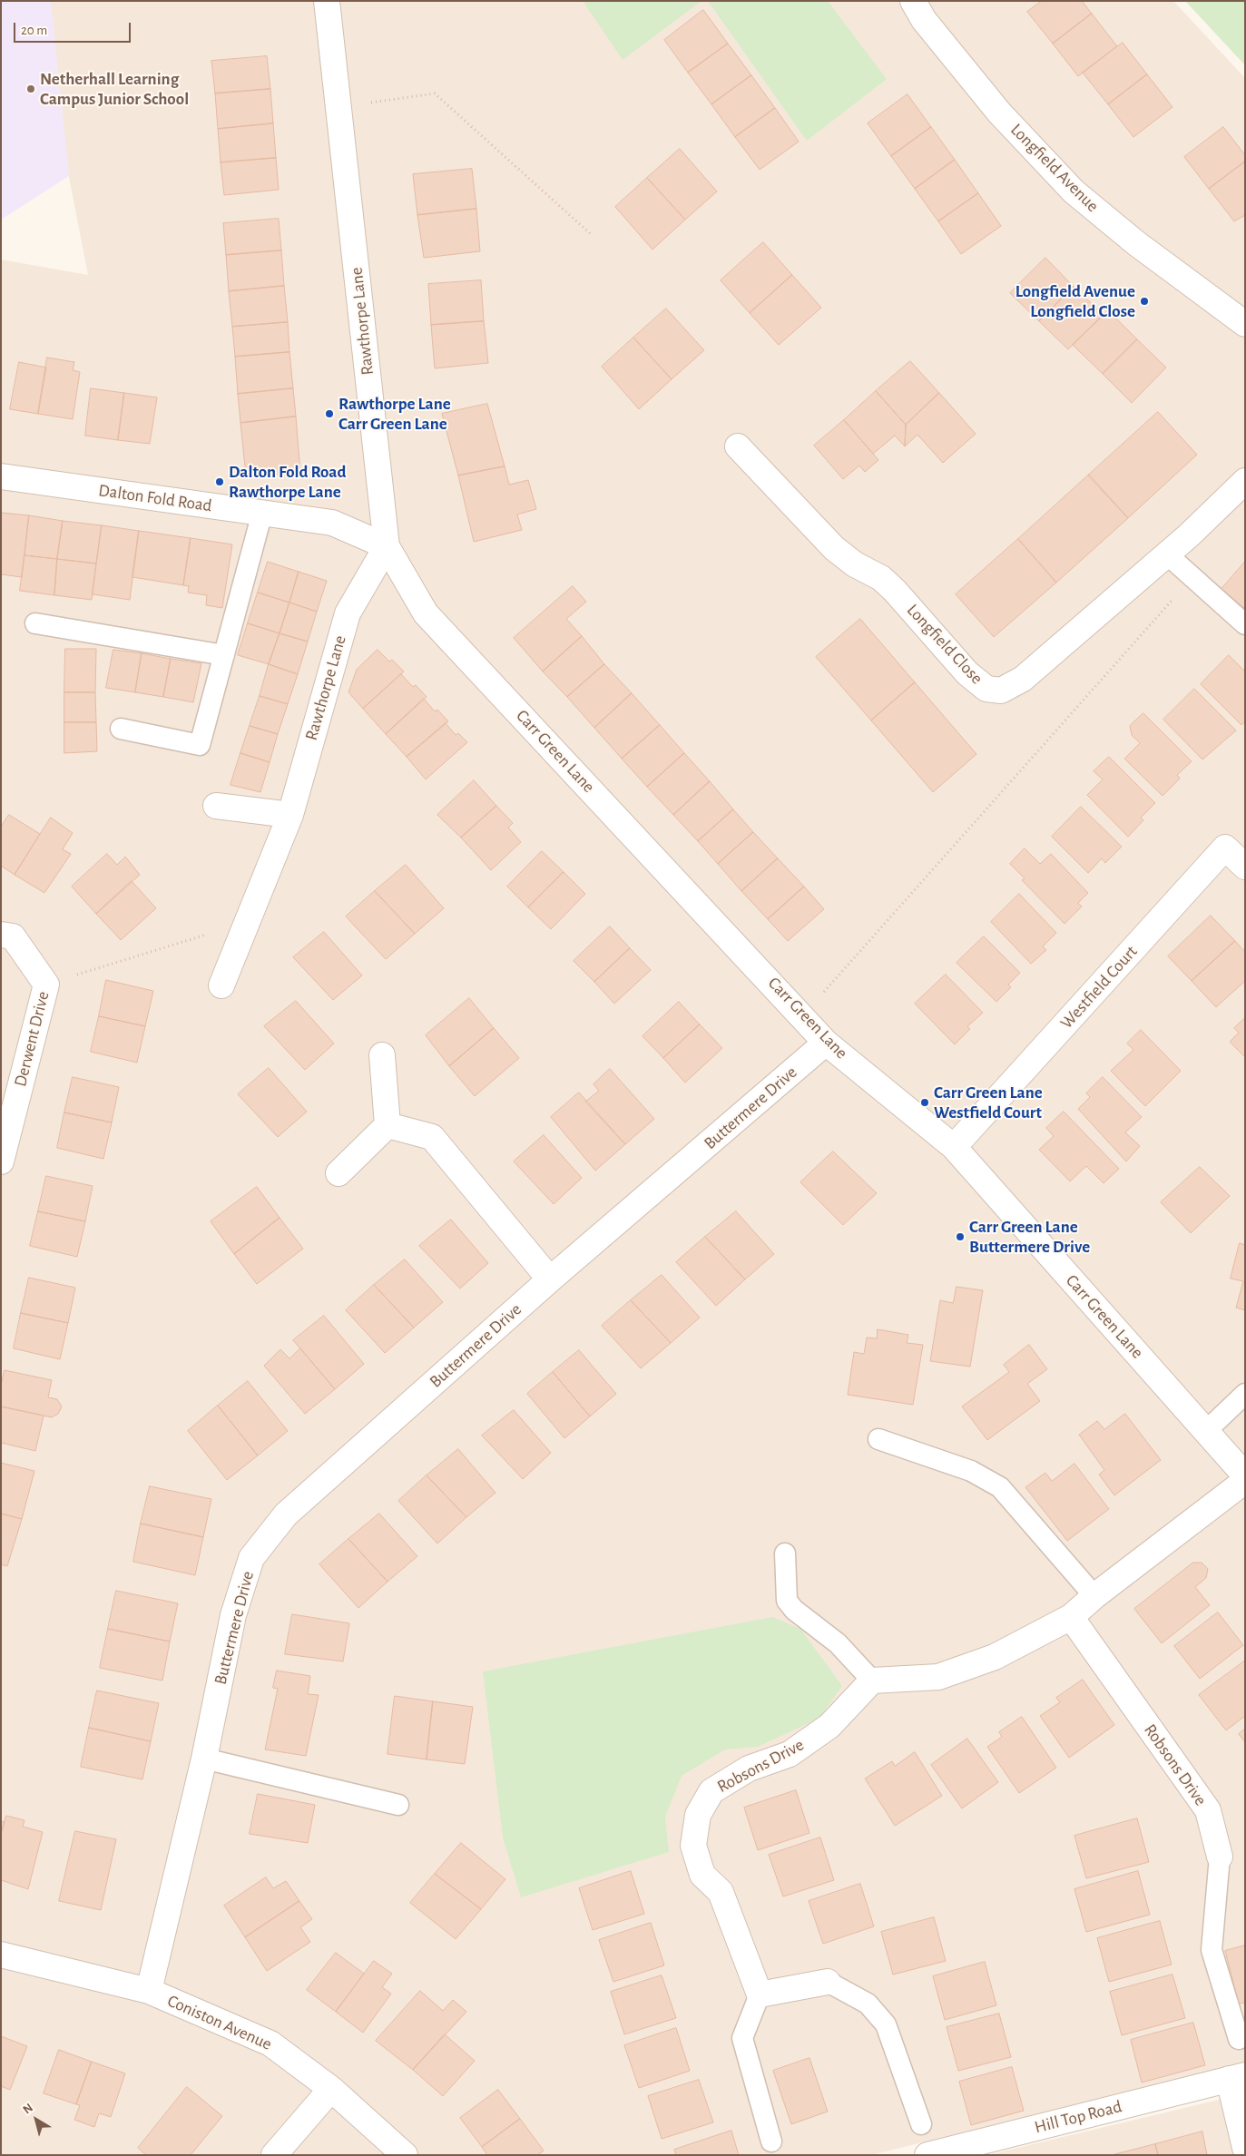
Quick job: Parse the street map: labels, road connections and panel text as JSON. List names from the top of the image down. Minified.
{"streets":{"street":["Longfield Avenue","Rawthorpe Lane","Dalton Fold Road","Longfield Close","Carr Green Lane","Westfield Court","Derwent Drive","Buttermere Drive","Robsons Drive","Coniston Avenue","Hill Top Road"]},"crossings":[["Rawthorpe Lane","Dalton Fold Road"],["Rawthorpe Lane","Carr Green Lane"],["Dalton Fold Road","Carr Green Lane"],["Carr Green Lane","Westfield Court"],["Carr Green Lane","Buttermere Drive"],["Buttermere Drive","Coniston Avenue"]],"places":["Netherhall Learning Campus Junior School","Longfield Avenue Longfield Close","Rawthorpe Lane Carr Green Lane","Dalton Fold Road Rawthorpe Lane","Carr Green Lane Westfield Court","Carr Green Lane Buttermere Drive"],"scale_bar":"20 m","north":"top left"}
